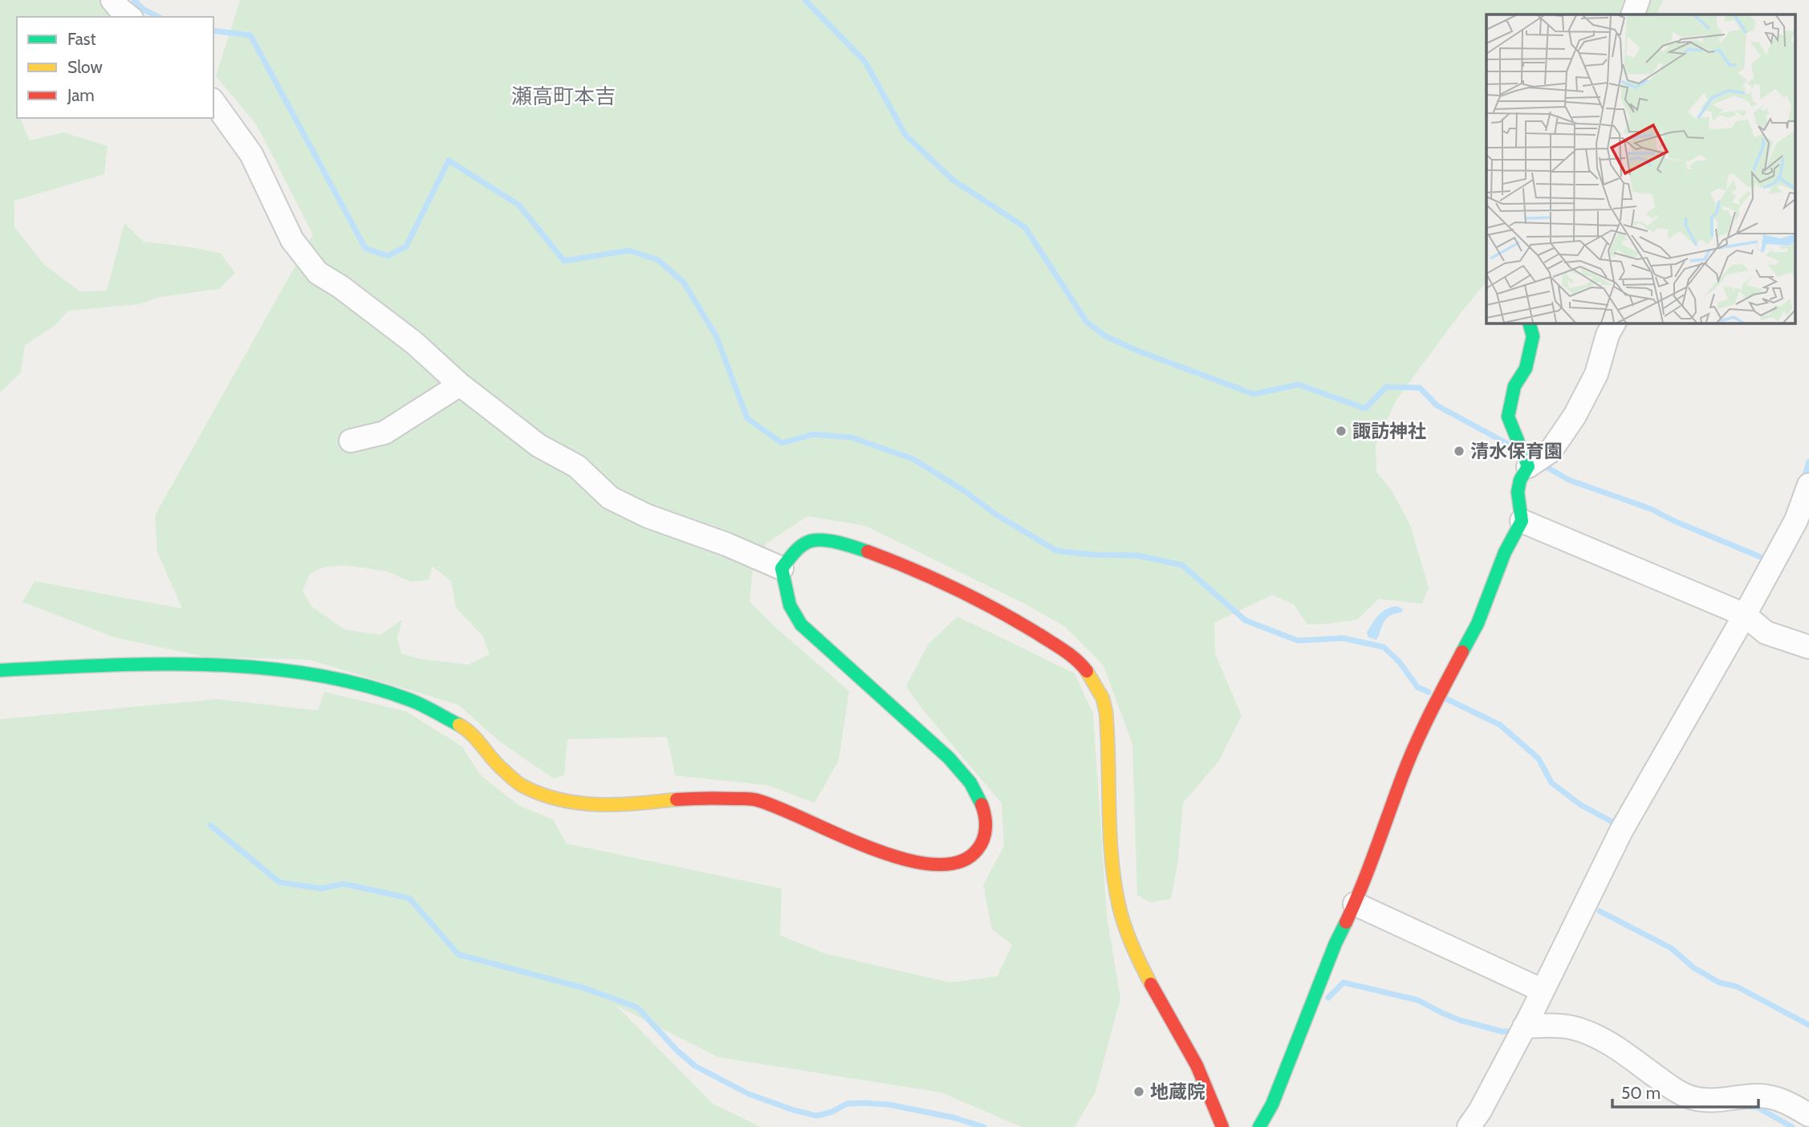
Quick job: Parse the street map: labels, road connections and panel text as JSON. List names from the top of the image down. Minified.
{"districts":["瀬高町本吉"],"places":["諏訪神社","清水保育園","地蔵院"],"legend":["Fast","Slow","Jam"],"scale_bar":"50 m"}
